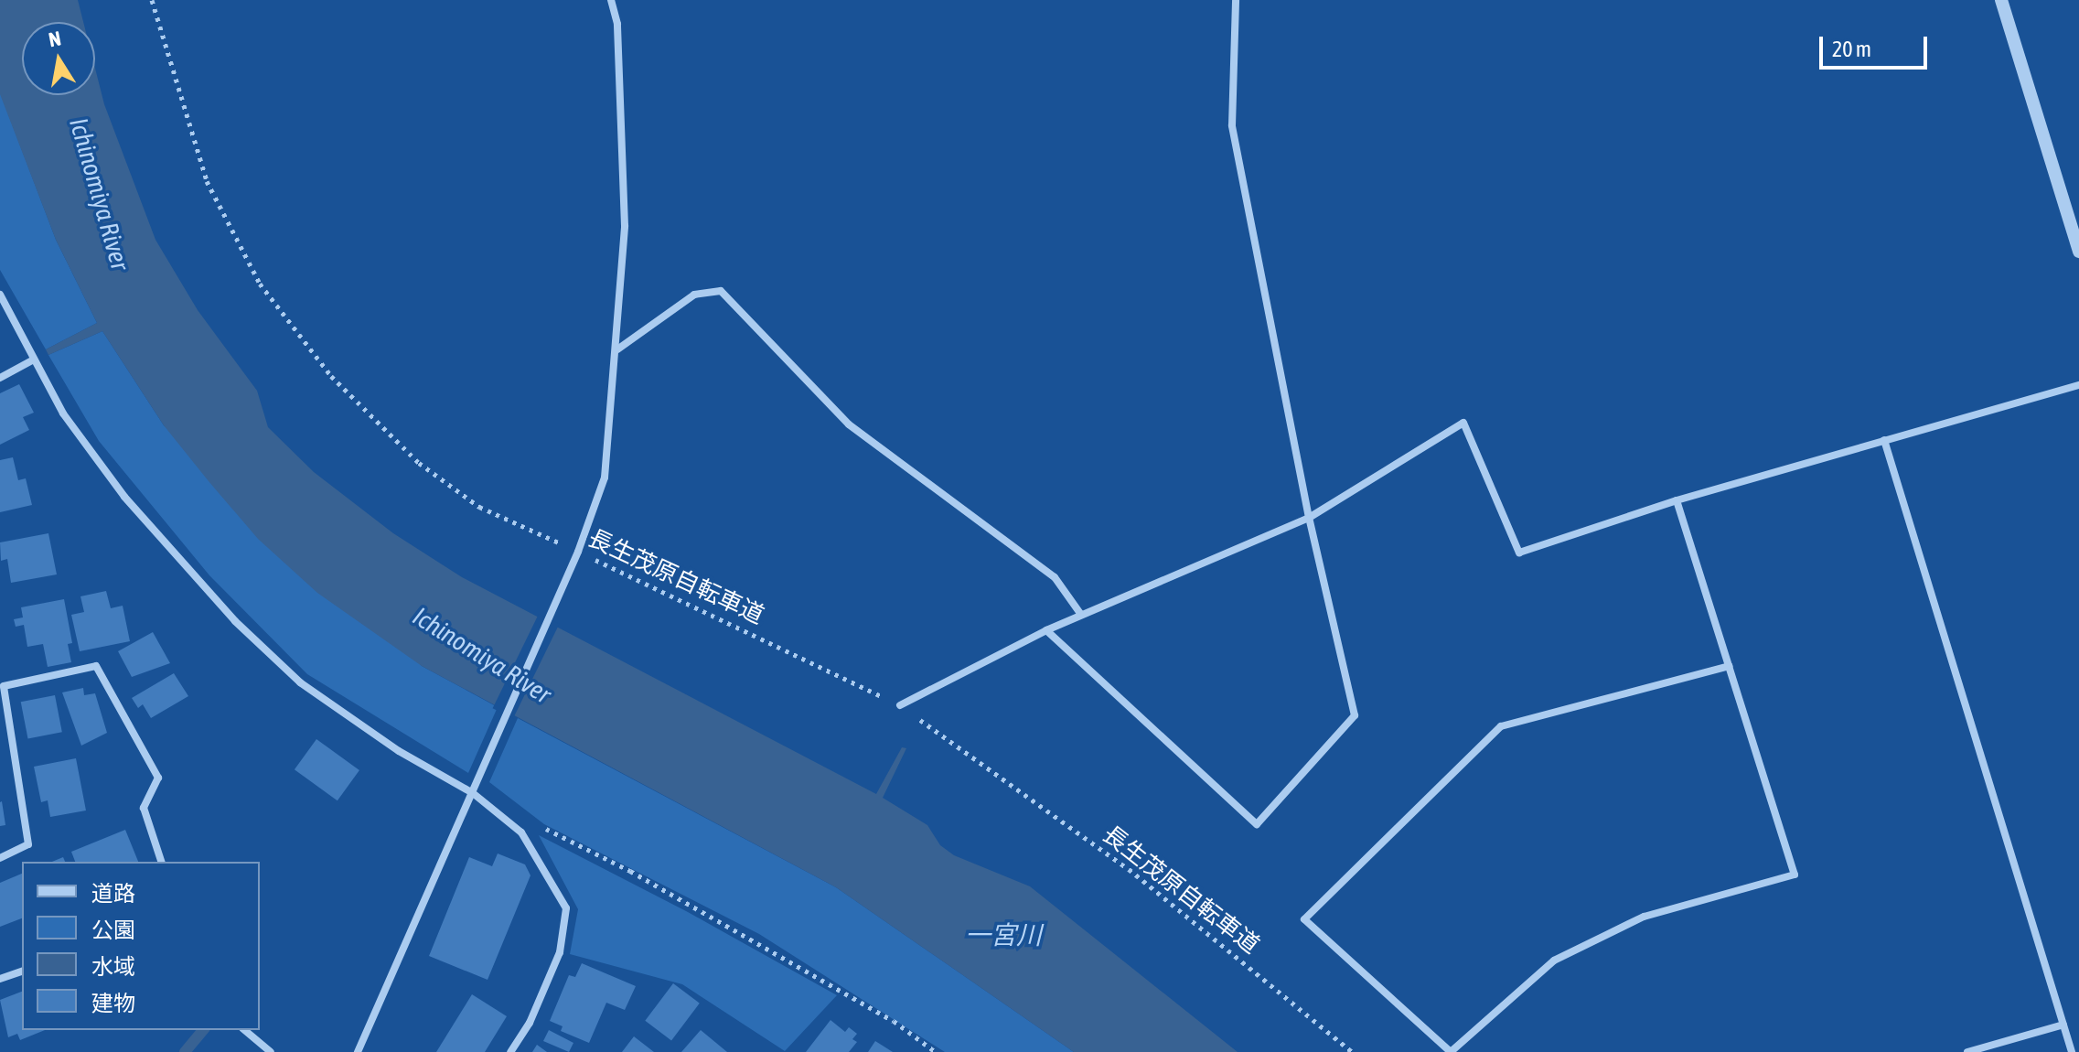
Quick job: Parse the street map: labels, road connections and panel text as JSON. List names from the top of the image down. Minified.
{"streets":{"path":["長生茂原自転車道"]},"water":["Ichinomiya River","一宮川"],"legend":["道路","公園","水域","建物"],"scale_bar":"20 m","north":"top"}
